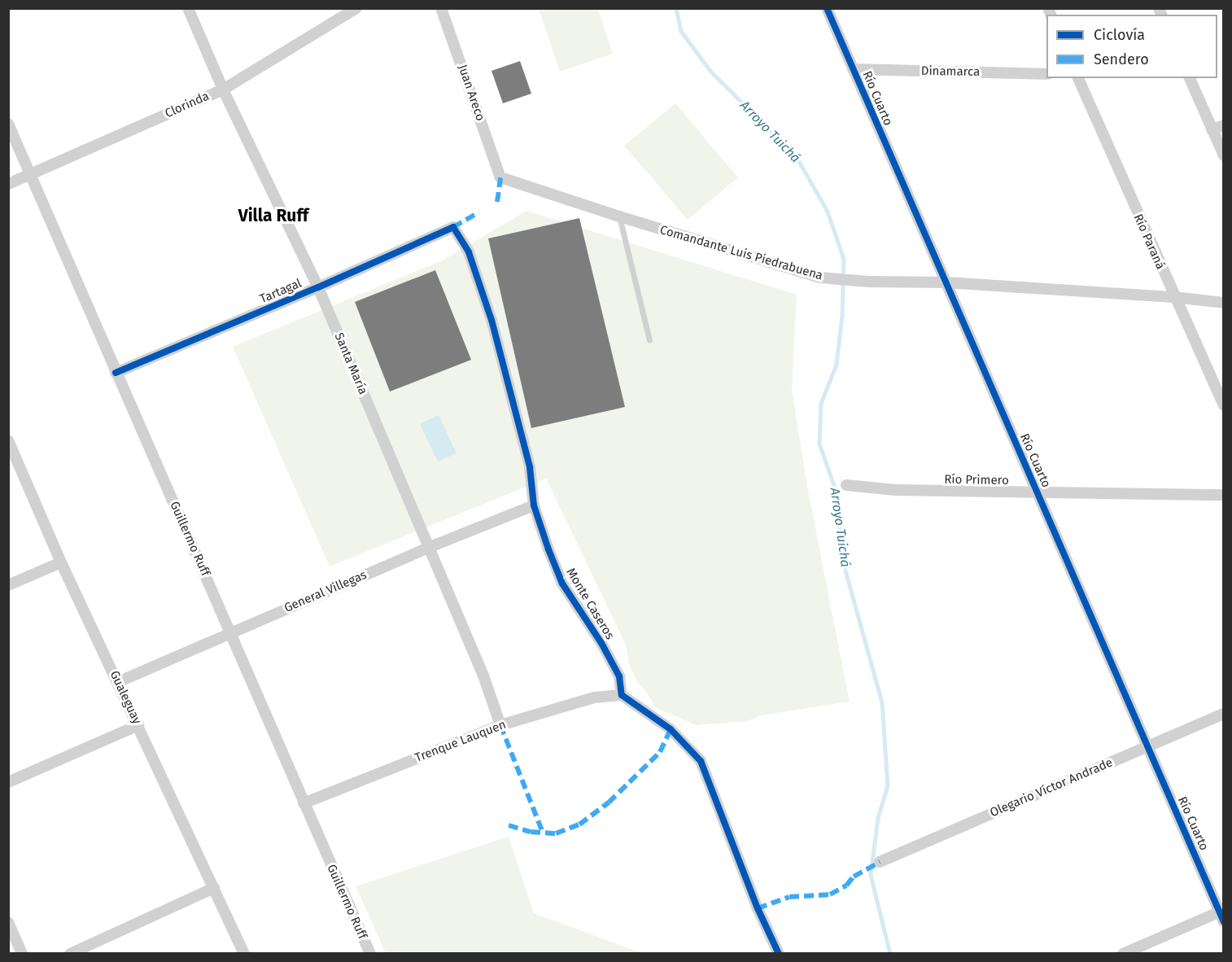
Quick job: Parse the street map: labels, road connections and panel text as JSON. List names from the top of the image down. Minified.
{"streets":{"street":["Dinamarca","Juan Areco","Río Cuarto","Clorinda","Río Paraná","Comandante Luis Piedrabuena","Tartagal","Santa María","Río Primero","Guillermo Ruff","General Villegas","Monte Caseros","Gualeguay","Trenque Lauquen","Olegario Víctor Andrade"]},"crossings":[["Dinamarca","Río Cuarto"],["Juan Areco","Comandante Luis Piedrabuena"],["Río Cuarto","Comandante Luis Piedrabuena"],["Río Cuarto","Río Primero"],["Río Cuarto","Olegario Víctor Andrade"],["Clorinda","Santa María"],["Clorinda","Guillermo Ruff"],["Río Paraná","Comandante Luis Piedrabuena"],["Tartagal","Santa María"],["Tartagal","Guillermo Ruff"],["Tartagal","Monte Caseros"],["Santa María","General Villegas"],["Santa María","Trenque Lauquen"],["Guillermo Ruff","General Villegas"],["Guillermo Ruff","Trenque Lauquen"],["General Villegas","Monte Caseros"],["General Villegas","Gualeguay"],["Monte Caseros","Trenque Lauquen"]],"districts":["Villa Ruff"],"water":["Arroyo Tuichá"],"legend":["Ciclovía","Sendero"]}
